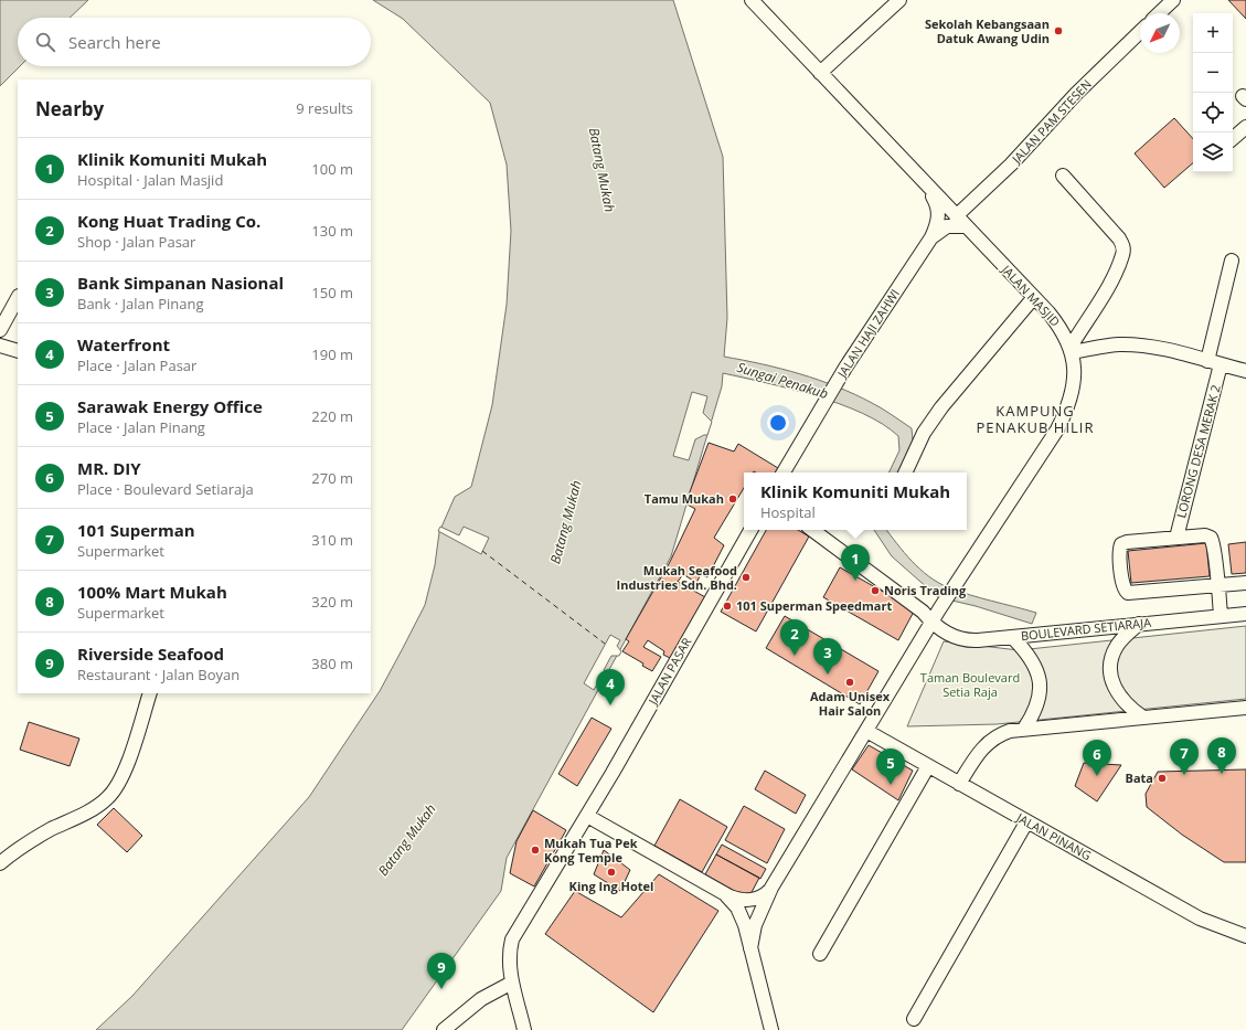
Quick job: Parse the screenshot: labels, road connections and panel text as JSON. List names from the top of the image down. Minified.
{"streets":{"street":["JALAN PAM STESEN","JALAN MASJID","JALAN HAJI ZAHWI","LORONG DESA MERAK 2","BOULEVARD SETIARAJA","JALAN PASAR","JALAN PINANG"]},"crossings":[["JALAN PAM STESEN","JALAN MASJID"],["JALAN MASJID","JALAN HAJI ZAHWI"],["JALAN MASJID","BOULEVARD SETIARAJA"],["JALAN MASJID","JALAN PINANG"]],"districts":["KAMPUNG PENAKUB HILIR"],"water":["Batang Mukah","Sungai Penakub"],"parks":["Taman Boulevard Setia Raja"],"places":["Sekolah Kebangsaan Datuk Awang Udin","Tamu Mukah","Mukah Seafood Industries Sdn. Bhd.","Noris Trading","101 Superman Speedmart","Adam Unisex Hair Salon","Bata","Mukah Tua Pek Kong Temple","King Ing Hotel"],"north":"bottom left","page":{"map_buttons":["+","−"],"search":"Search here","heading":["Nearby","9 results"],"list":[{"mark":"1","name":"Klinik Komuniti Mukah","note":"Hospital · Jalan Masjid","value":"100 m"},{"mark":"2","name":"Kong Huat Trading Co.","note":"Shop · Jalan Pasar","value":"130 m"},{"mark":"3","name":"Bank Simpanan Nasional","note":"Bank · Jalan Pinang","value":"150 m"},{"mark":"4","name":"Waterfront","note":"Place · Jalan Pasar","value":"190 m"},{"mark":"5","name":"Sarawak Energy Office","note":"Place · Jalan Pinang","value":"220 m"},{"mark":"6","name":"MR. DIY","note":"Place · Boulevard Setiaraja","value":"270 m"},{"mark":"7","name":"101 Superman","note":"Supermarket","value":"310 m"},{"mark":"8","name":"100% Mart Mukah","note":"Supermarket","value":"320 m"},{"mark":"9","name":"Riverside Seafood","note":"Restaurant · Jalan Boyan","value":"380 m"}],"popup":["Klinik Komuniti Mukah","Hospital"],"pins":["1","2","3","4","8","7","6","5","9"]}}
